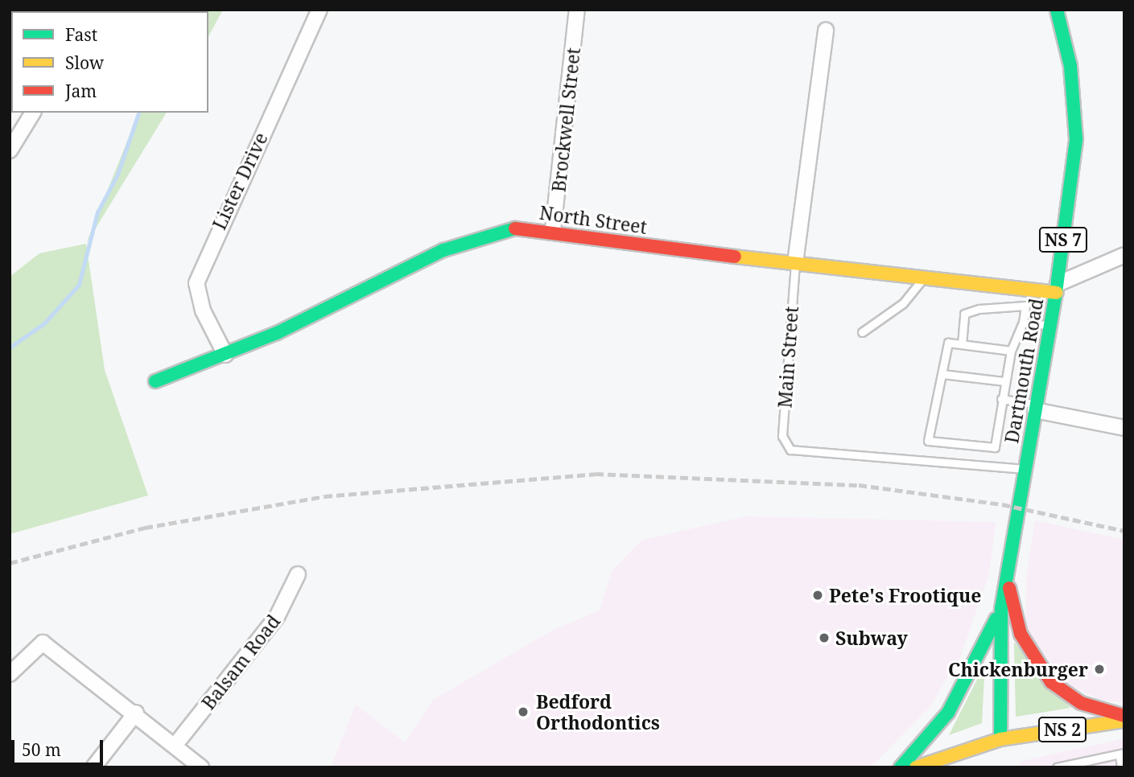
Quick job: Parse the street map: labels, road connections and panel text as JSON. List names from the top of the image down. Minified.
{"streets":{"main road":["North Street","NS 7","Dartmouth Road","NS 2"],"street":["Brockwell Street","Lister Drive","Main Street","Balsam Road"]},"crossings":[["Brockwell Street","North Street"],["Lister Drive","North Street"],["North Street","Main Street"],["North Street","Dartmouth Road"],["Main Street","Dartmouth Road"],["Dartmouth Road","NS 2"]],"places":["Pete's Frootique","Subway","Chickenburger","Bedford Orthodontics"],"legend":["Fast","Slow","Jam"],"scale_bar":"50 m"}
